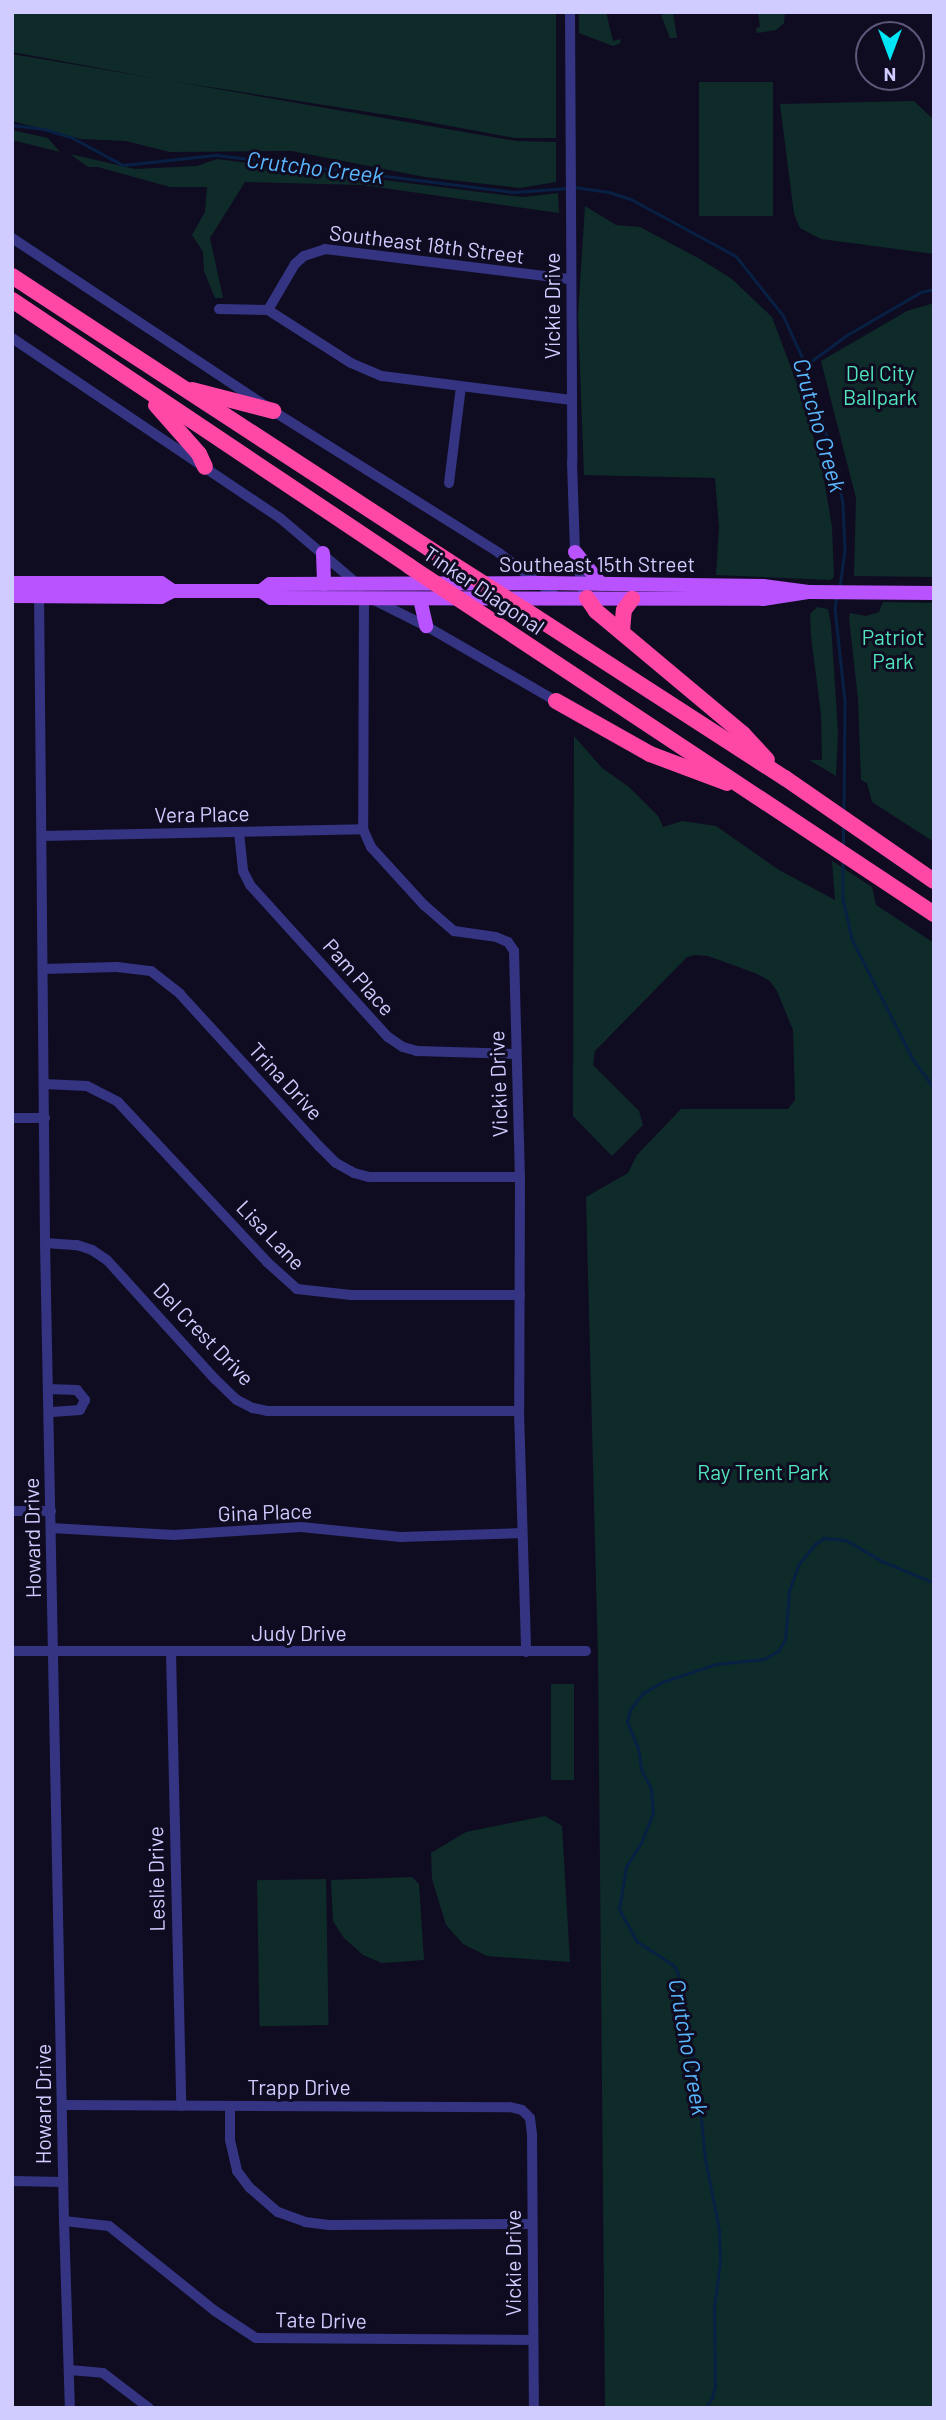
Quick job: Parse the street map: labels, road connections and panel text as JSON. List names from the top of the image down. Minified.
{"streets":{"highway":["Tinker Diagonal"],"main road":["Southeast 15th Street"],"street":["Southeast 18th Street","Vickie Drive","Vera Place","Pam Place","Trina Drive","Lisa Lane","Del Crest Drive","Gina Place","Howard Drive","Judy Drive","Leslie Drive","Trapp Drive","Tate Drive"]},"crossings":[["Southeast 18th Street","Vickie Drive"],["Vickie Drive","Southeast 15th Street"],["Vickie Drive","Vera Place"],["Vickie Drive","Pam Place"],["Vickie Drive","Trina Drive"],["Vickie Drive","Lisa Lane"],["Vickie Drive","Del Crest Drive"],["Vickie Drive","Gina Place"],["Vickie Drive","Judy Drive"],["Vickie Drive","Trapp Drive"],["Vickie Drive","Tate Drive"],["Southeast 15th Street","Tinker Diagonal"],["Southeast 15th Street","Howard Drive"],["Vera Place","Pam Place"],["Vera Place","Howard Drive"],["Trina Drive","Howard Drive"],["Lisa Lane","Howard Drive"],["Del Crest Drive","Howard Drive"],["Gina Place","Howard Drive"],["Howard Drive","Judy Drive"],["Howard Drive","Trapp Drive"],["Howard Drive","Tate Drive"],["Judy Drive","Leslie Drive"],["Leslie Drive","Trapp Drive"]],"water":["Crutcho Creek"],"parks":["Del City Ballpark","Patriot Park","Ray Trent Park"],"north":"bottom"}
